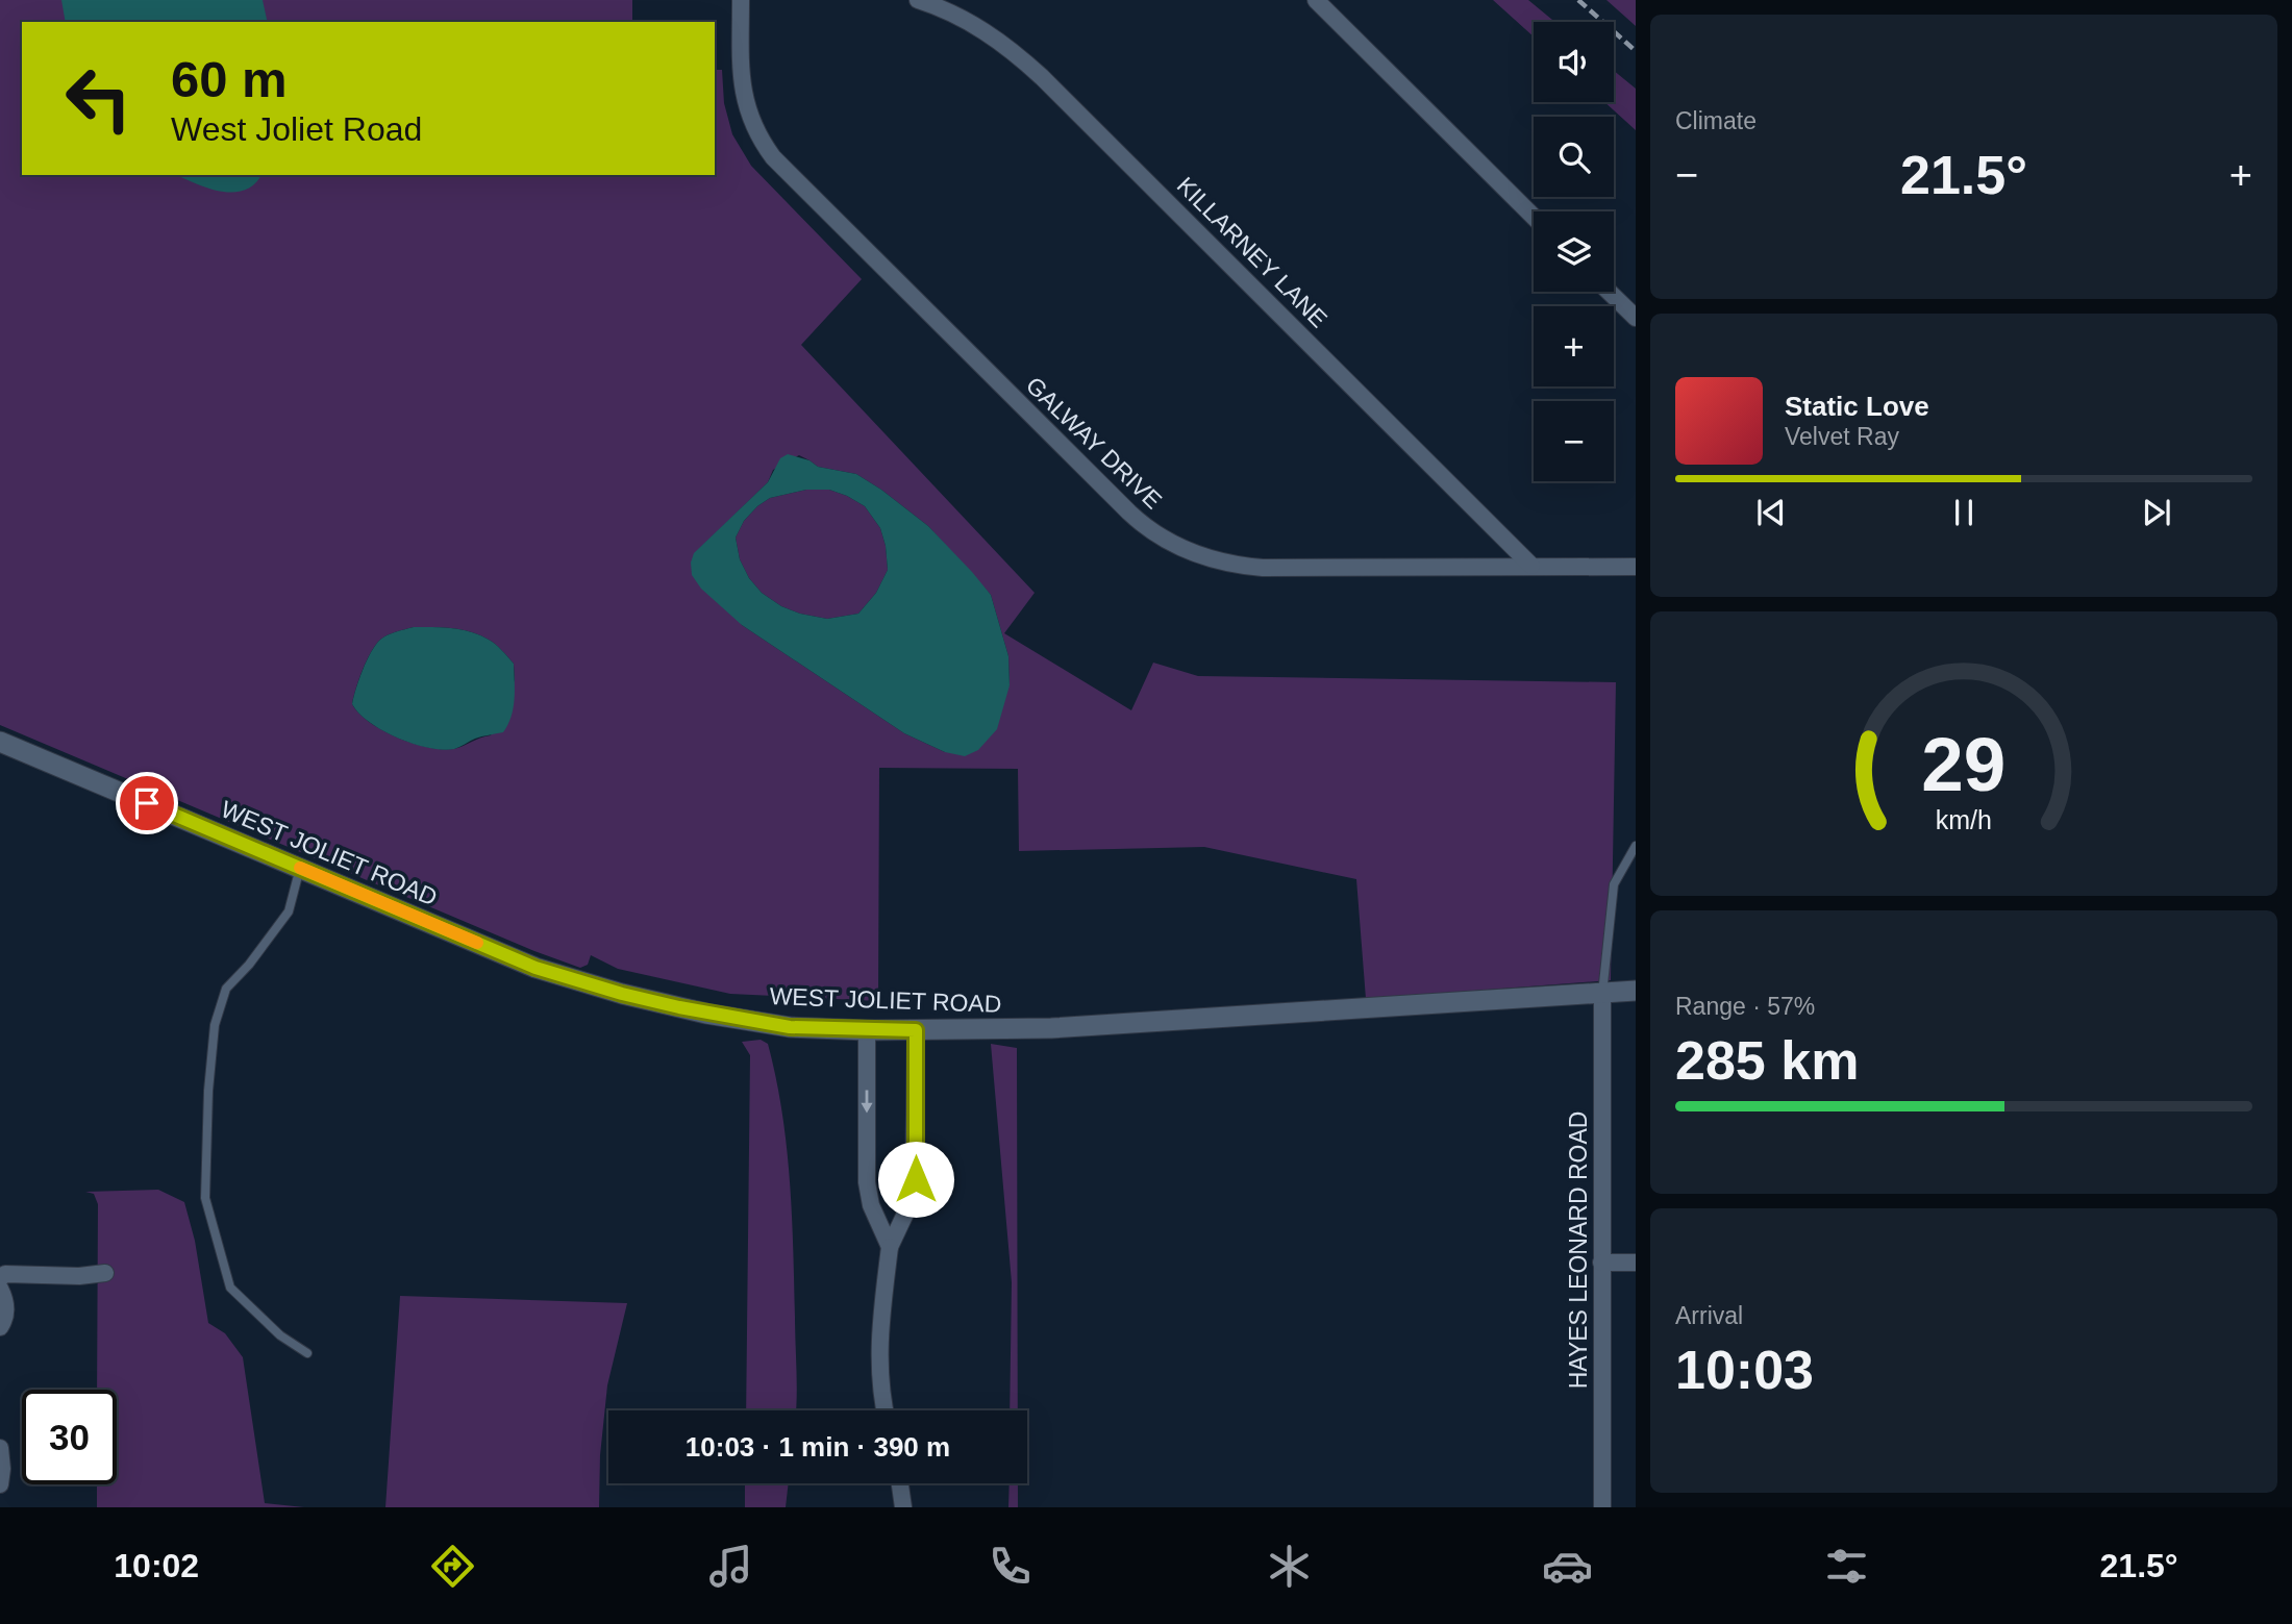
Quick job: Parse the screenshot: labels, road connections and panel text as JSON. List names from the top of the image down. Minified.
{"streets":{"main road":["WEST JOLIET ROAD"],"street":["KILLARNEY LANE","GALWAY DRIVE","HAYES LEONARD ROAD"]},"crossings":[["KILLARNEY LANE","GALWAY DRIVE"],["WEST JOLIET ROAD","HAYES LEONARD ROAD"]],"page":{"tile":["Climate",["Range · 57%","285 km"],["Arrival","10:03"]],"map_buttons":["+","−"],"turn":["60 m","West Joliet Road"],"heat":["−","21.5°","+"],"song":["Static Love","Velvet Ray"],"limit":"30","trip":"10:03 · 1 min · 390 m","tabs":["10:02","21.5°"],"gauge":["29","km/h"]}}
